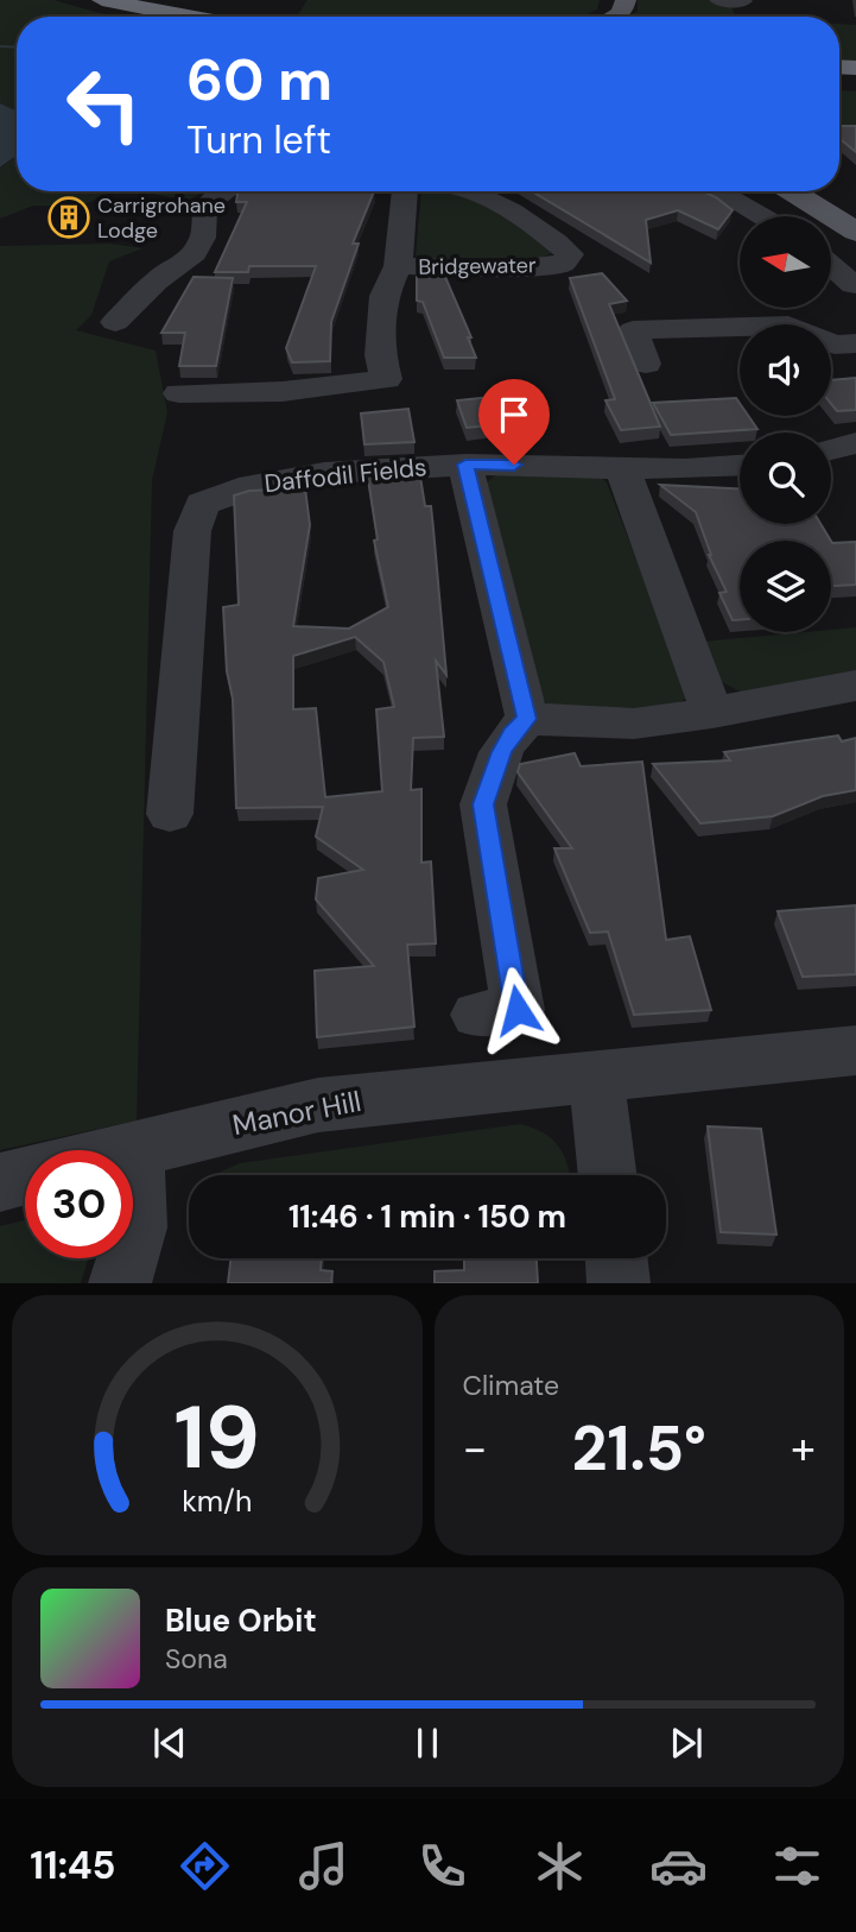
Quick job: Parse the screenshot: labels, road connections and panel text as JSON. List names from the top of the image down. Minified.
{"streets":{"street":["Bridgewater","Daffodil Fields","Manor Hill"]},"places":{"building":["Carrigrohane Lodge"]},"north":"left","page":{"turn":["60 m","Turn left"],"limit":"30","trip":"11:46 · 1 min · 150 m","tile":"Climate","heat":["−","21.5°","+"],"song":["Blue Orbit","Sona"],"tabs":"11:45","gauge":["19","km/h"]}}
